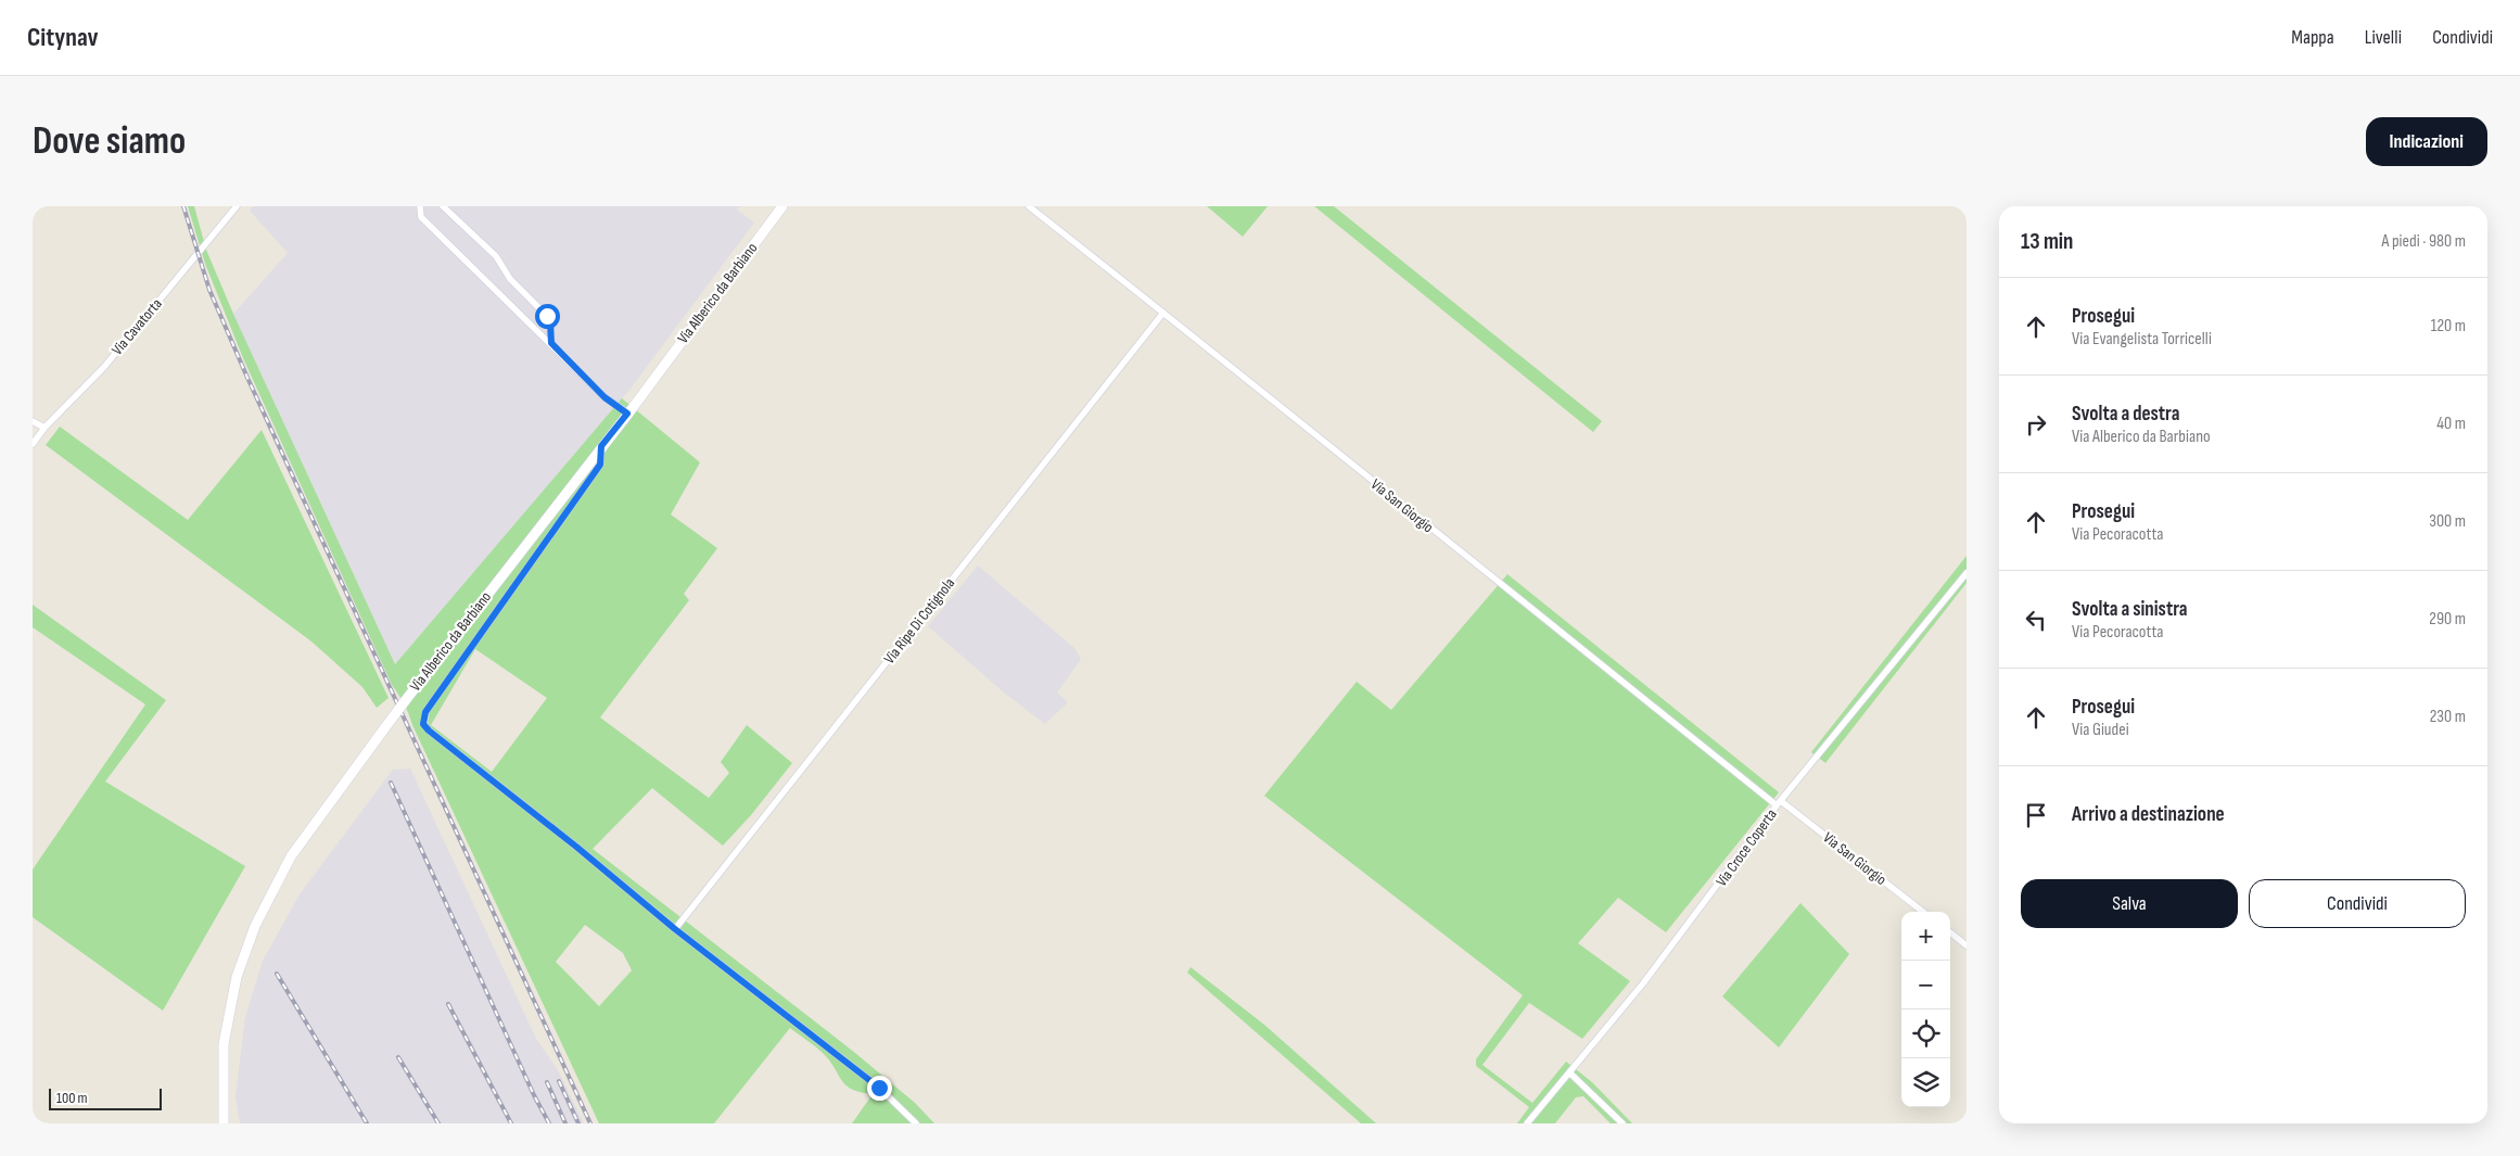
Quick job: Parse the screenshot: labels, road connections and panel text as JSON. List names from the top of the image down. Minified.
{"streets":{"main road":["Via Alberico da Barbiano"],"street":["Via Cavatorta","Via San Giorgio","Via Ripe Di Cotignola","Via Croce Coperta"]},"crossings":[["Via San Giorgio","Via Ripe Di Cotignola"],["Via San Giorgio","Via Croce Coperta"]],"scale_bar":"100 m","page":{"header":"Citynav","nav":["Mappa","Livelli","Condividi"],"buttons":["Indicazioni",["Salva","Condividi"]],"title":"Dove siamo","heading":["13 min","A piedi · 980 m"],"list":[["Prosegui","Via Evangelista Torricelli","120 m"],["Svolta a destra","Via Alberico da Barbiano","40 m"],["Prosegui","Via Pecoracotta","300 m"],["Svolta a sinistra","Via Pecoracotta","290 m"],["Prosegui","Via Giudei","230 m"],"Arrivo a destinazione"],"map_buttons":["+","−"],"scale":"100 m"}}
